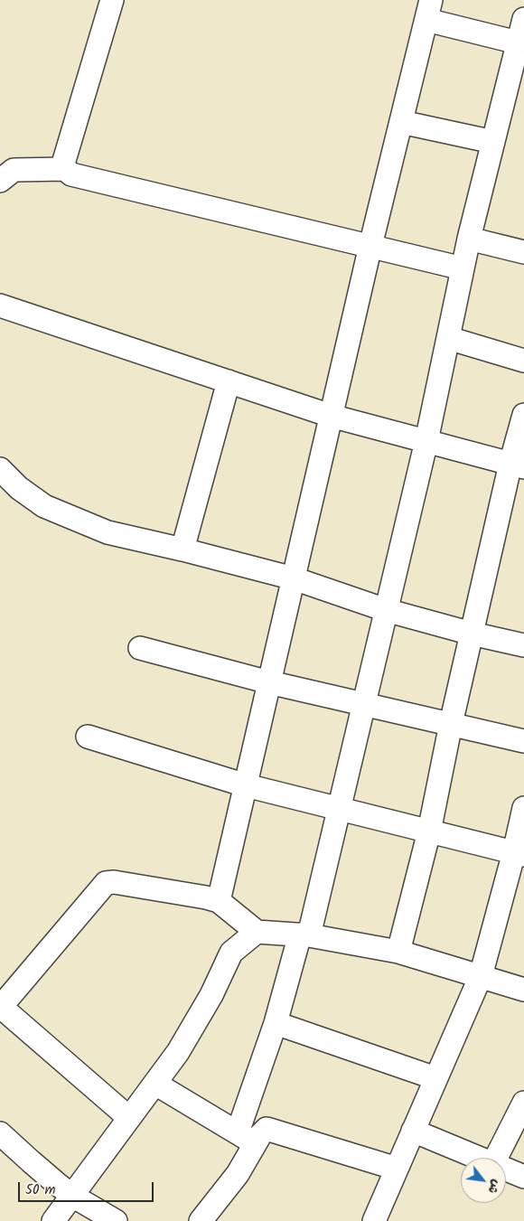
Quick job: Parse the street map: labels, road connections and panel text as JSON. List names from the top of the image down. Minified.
{"scale_bar":"50 m","north":"bottom right"}
